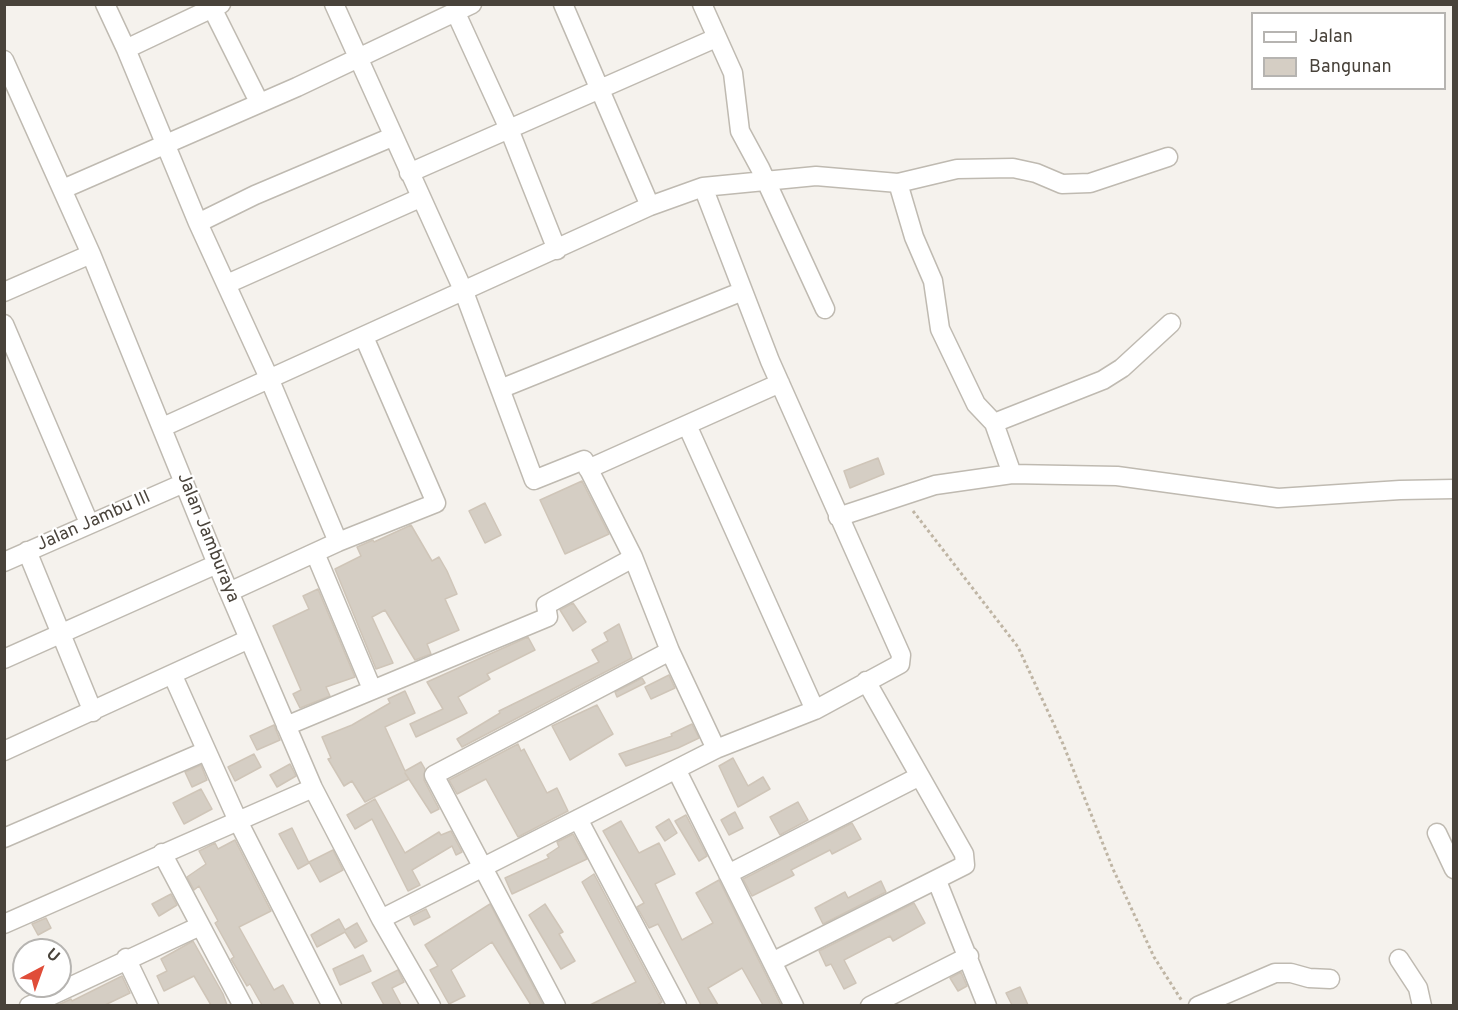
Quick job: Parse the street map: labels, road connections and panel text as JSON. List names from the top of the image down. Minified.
{"streets":{"street":["Jalan Jambu III","Jalan Jamburaya"]},"crossings":[["Jalan Jambu III","Jalan Jamburaya"]],"legend":["Jalan","Bangunan"],"north":"top right"}
